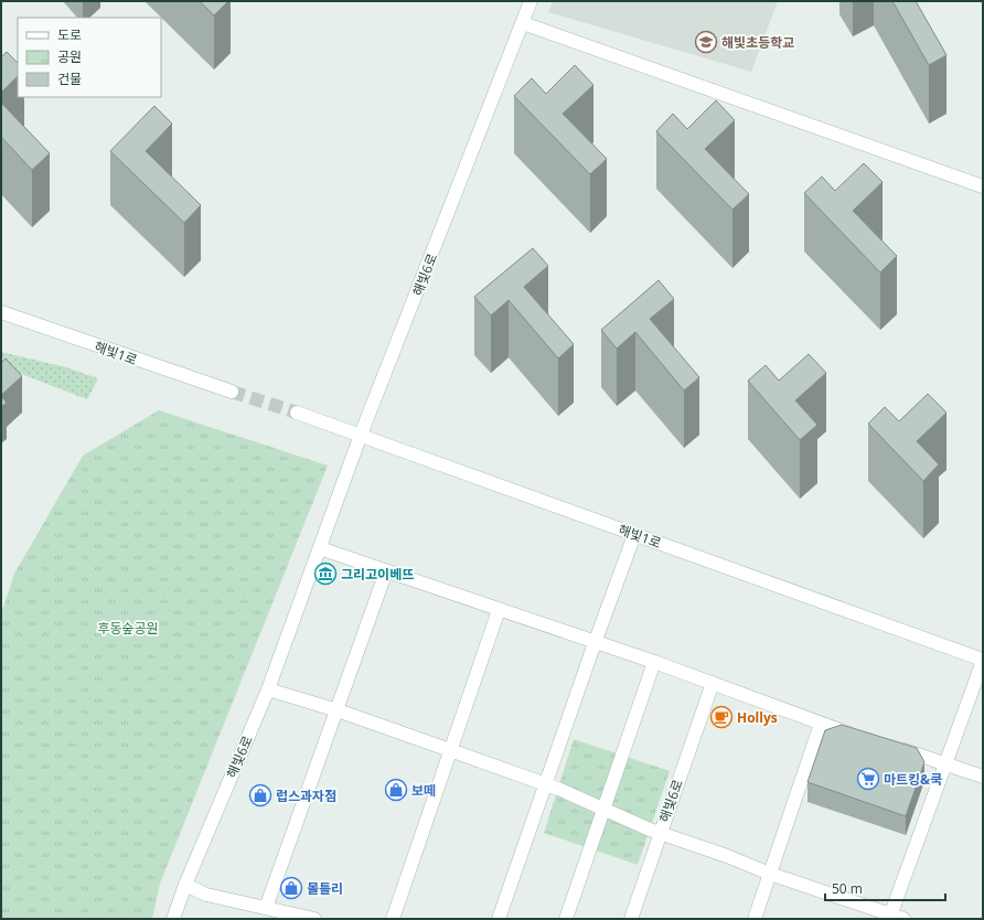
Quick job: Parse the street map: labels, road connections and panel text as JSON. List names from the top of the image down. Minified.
{"streets":{"street":["해빛6로","해빛1로"]},"crossings":[["해빛6로","해빛1로"]],"parks":["후동숲공원"],"places":{"school or university":["해빛초등학교"],"museum":["그리고이베뜨"],"cafe":["Hollys"],"supermarket":["마트킹&쿡"],"shop":["보떼","럽스과자점","몰틀리"]},"legend":["도로","공원","건물"],"scale_bar":"50 m"}
